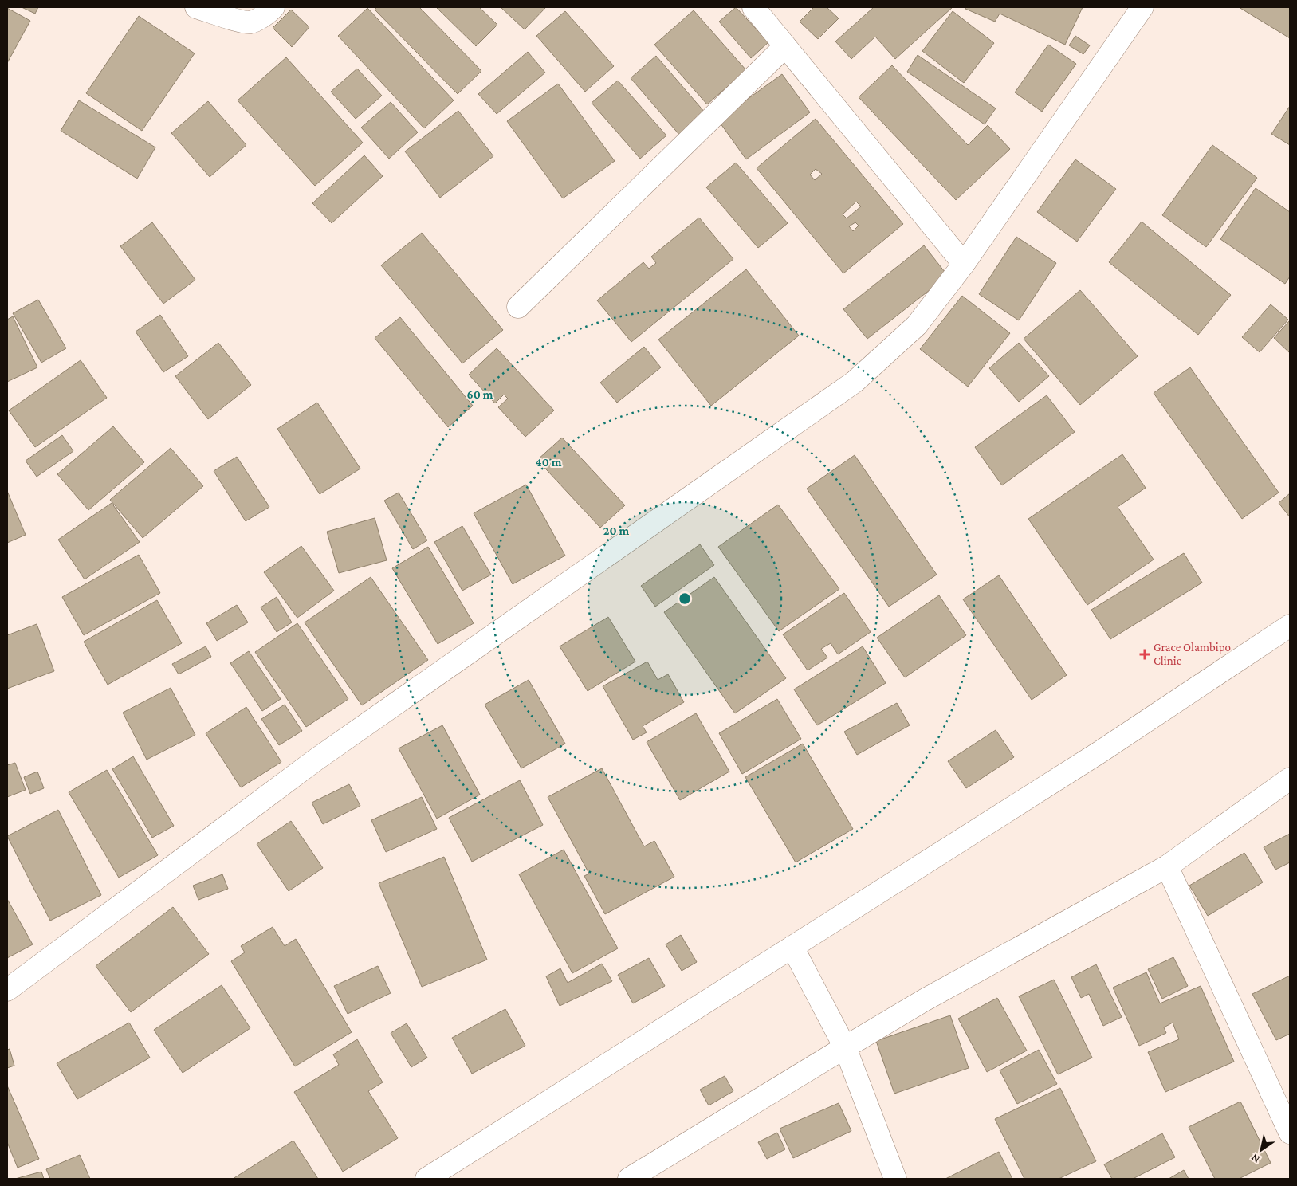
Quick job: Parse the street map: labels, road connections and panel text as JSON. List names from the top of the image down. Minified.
{"places":{"health":["Grace Olambipo Clinic"]},"north":"bottom left","rings":["60 m","40 m","20 m"]}
